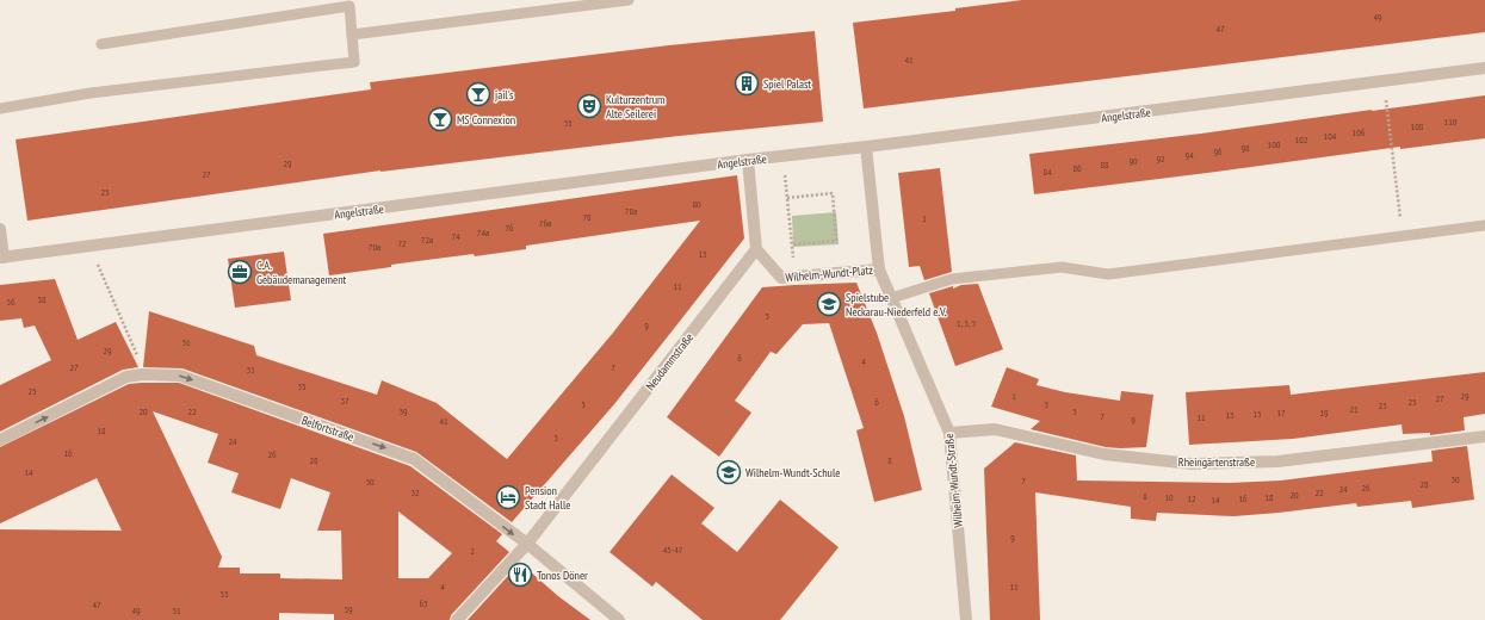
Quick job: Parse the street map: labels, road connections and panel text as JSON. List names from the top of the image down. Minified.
{"streets":{"street":["Angelstraße","Wilhelm-Wundt-Platz","Neudammstraße","Belfortstraße","Rheingärtenstraße","Wilhelm-Wundt-Straße"]},"crossings":[["Angelstraße","Wilhelm-Wundt-Platz"],["Wilhelm-Wundt-Platz","Neudammstraße"],["Wilhelm-Wundt-Platz","Wilhelm-Wundt-Straße"],["Neudammstraße","Belfortstraße"],["Rheingärtenstraße","Wilhelm-Wundt-Straße"]],"one_way":["Belfortstraße"],"places":{"building":["Spiel Palast"],"bar":["jail's","MS Connexion"],"theatre":["Kulturzentrum Alte Seilerei"],"office":["C.A. Gebäudemanagement"],"school or university":["Spielstube Neckarau-Niederfeld e.V.","Wilhelm-Wundt-Schule"],"hotel":["Pension Stadt Halle"],"restaurant":["Tonos Döner"]},"house_numbers":["49","47","41","110","35","108","106","104","102","100","98","96","94","92","90","29","88","86","84","27","25","80","78a","78","1","76a","76","74a","74","72a","72","70a","13","11","58","56","3","1, 3, 5","9","31","29","6","4","27","7","33","35","25","1","29","27","37","6","25","5","3","23","21","20","22","39","5","17","19","15","13","7","11","9","41","18","3","24","16","26","28","8","14","30","7","30","28","26","24","32","22","20","8","10","18","12","16","14","9","45-47","2","4","11","53","63","47","59","49","51"]}
